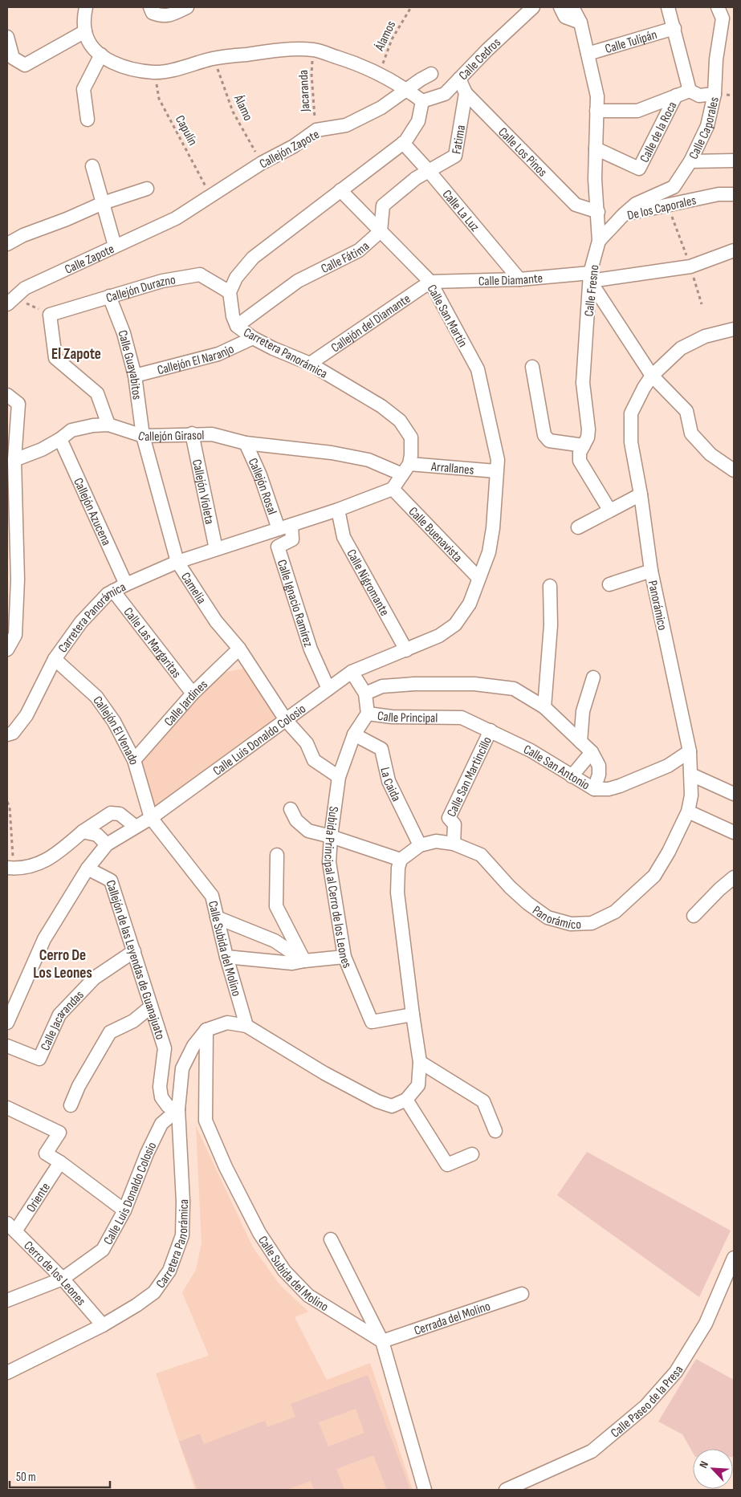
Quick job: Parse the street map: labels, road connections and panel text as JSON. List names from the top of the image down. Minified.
{"streets":{"street":["Calle Tulipán","Calle Cedros","Calle Caporales","Calle de la Roca","Fatima","Callejón Zapote","Calle Los Pinos","De los Caporales","Calle La Luz","Calle Fátima","Calle Zapote","Calle Diamante","Callejón Durazno","Calle Fresno","Calle San Martín","Callejón del Diamante","Carretera Panorámica","Callejón El Naranjo","Calle Guayabitos","Callejón Girasol","Arrallanes","Callejón Rosal","Callejón Violeta","Callejón Azucena","Calle Buenavista","Calle Nigromante","Camelia","Calle Ignacio Ramírez","Panorámico","Calle Las Margaritas","Calle Jardines","Calle Principal","Callejón El Venado","Calle Luis Donaldo Colosio","Calle San Antonio","Calle San Martincillo","La Caida","Subida Principal al Cerro de los Leones","Calle Subida del Molino","Callejón de las Leyendas de Guanajuato","Calle Jacarandas","Oriente","Cerro de los Leones","Cerrada del Molino","Calle Paseo de la Presa"],"path":["Álamos","Jacaranda","Álamo","Capulín"]},"crossings":[["Calle Tulipán","Calle Fresno"],["Calle Cedros","Calle Los Pinos"],["Jacaranda","Callejón Zapote"],["Álamo","Callejón Zapote"],["Calle Caporales","De los Caporales"],["Capulín","Callejón Zapote"],["Calle de la Roca","Calle Fresno"],["Fatima","Calle Los Pinos"],["Fatima","Calle La Luz"],["Fatima","Calle Fátima"],["Callejón Zapote","Calle Zapote"],["Calle Los Pinos","Calle Fresno"],["De los Caporales","Calle Fresno"],["Calle La Luz","Calle Fátima"],["Calle La Luz","Calle Diamante"],["Calle Fátima","Calle San Martín"],["Calle Fátima","Carretera Panorámica"],["Calle Diamante","Calle Fresno"],["Calle Diamante","Calle San Martín"],["Calle Diamante","Callejón del Diamante"],["Callejón Durazno","Carretera Panorámica"],["Callejón Durazno","Calle Guayabitos"],["Calle San Martín","Callejón del Diamante"],["Calle San Martín","Arrallanes"],["Calle San Martín","Calle Luis Donaldo Colosio"],["Callejón del Diamante","Carretera Panorámica"],["Carretera Panorámica","Callejón El Naranjo"],["Carretera Panorámica","Callejón Girasol"],["Carretera Panorámica","Arrallanes"],["Carretera Panorámica","Callejón Rosal"],["Carretera Panorámica","Callejón Violeta"],["Carretera Panorámica","Callejón Azucena"],["Carretera Panorámica","Calle Buenavista"],["Carretera Panorámica","Calle Nigromante"],["Carretera Panorámica","Camelia"],["Carretera Panorámica","Calle Ignacio Ramírez"],["Carretera Panorámica","Calle Las Margaritas"],["Carretera Panorámica","Callejón El Venado"],["Carretera Panorámica","Calle Luis Donaldo Colosio"],["Carretera Panorámica","Calle Subida del Molino"],["Carretera Panorámica","Callejón de las Leyendas de Guanajuato"],["Carretera Panorámica","Cerro de los Leones"],["Callejón El Naranjo","Calle Guayabitos"],["Calle Guayabitos","Callejón Girasol"],["Calle Guayabitos","Camelia"],["Callejón Girasol","Arrallanes"],["Callejón Girasol","Callejón Rosal"],["Callejón Girasol","Callejón Violeta"],["Callejón Girasol","Callejón Azucena"],["Callejón Girasol","Camelia"],["Arrallanes","Calle Luis Donaldo Colosio"],["Calle Buenavista","Calle Luis Donaldo Colosio"],["Calle Nigromante","Calle Luis Donaldo Colosio"],["Camelia","Calle Jardines"],["Camelia","Calle Luis Donaldo Colosio"],["Camelia","Subida Principal al Cerro de los Leones"],["Calle Ignacio Ramírez","Calle Luis Donaldo Colosio"],["Panorámico","Calle San Antonio"],["Panorámico","Calle San Martincillo"],["Panorámico","La Caida"],["Calle Las Margaritas","Calle Jardines"],["Calle Jardines","Callejón El Venado"],["Calle Principal","Calle Luis Donaldo Colosio"],["Calle Principal","Calle San Antonio"],["Calle Principal","Calle San Martincillo"],["Calle Principal","Subida Principal al Cerro de los Leones"],["Callejón El Venado","Calle Luis Donaldo Colosio"],["Callejón El Venado","Calle Subida del Molino"],["Calle Luis Donaldo Colosio","Calle Subida del Molino"],["Calle Luis Donaldo Colosio","Callejón de las Leyendas de Guanajuato"],["Calle Luis Donaldo Colosio","Cerro de los Leones"],["Calle San Antonio","Calle San Martincillo"],["La Caida","Subida Principal al Cerro de los Leones"],["Calle Subida del Molino","Cerrada del Molino"],["Callejón de las Leyendas de Guanajuato","Calle Jacarandas"],["Oriente","Cerro de los Leones"]],"districts":["El Zapote","Cerro De Los Leones"],"scale_bar":"50 m","north":"top left"}
